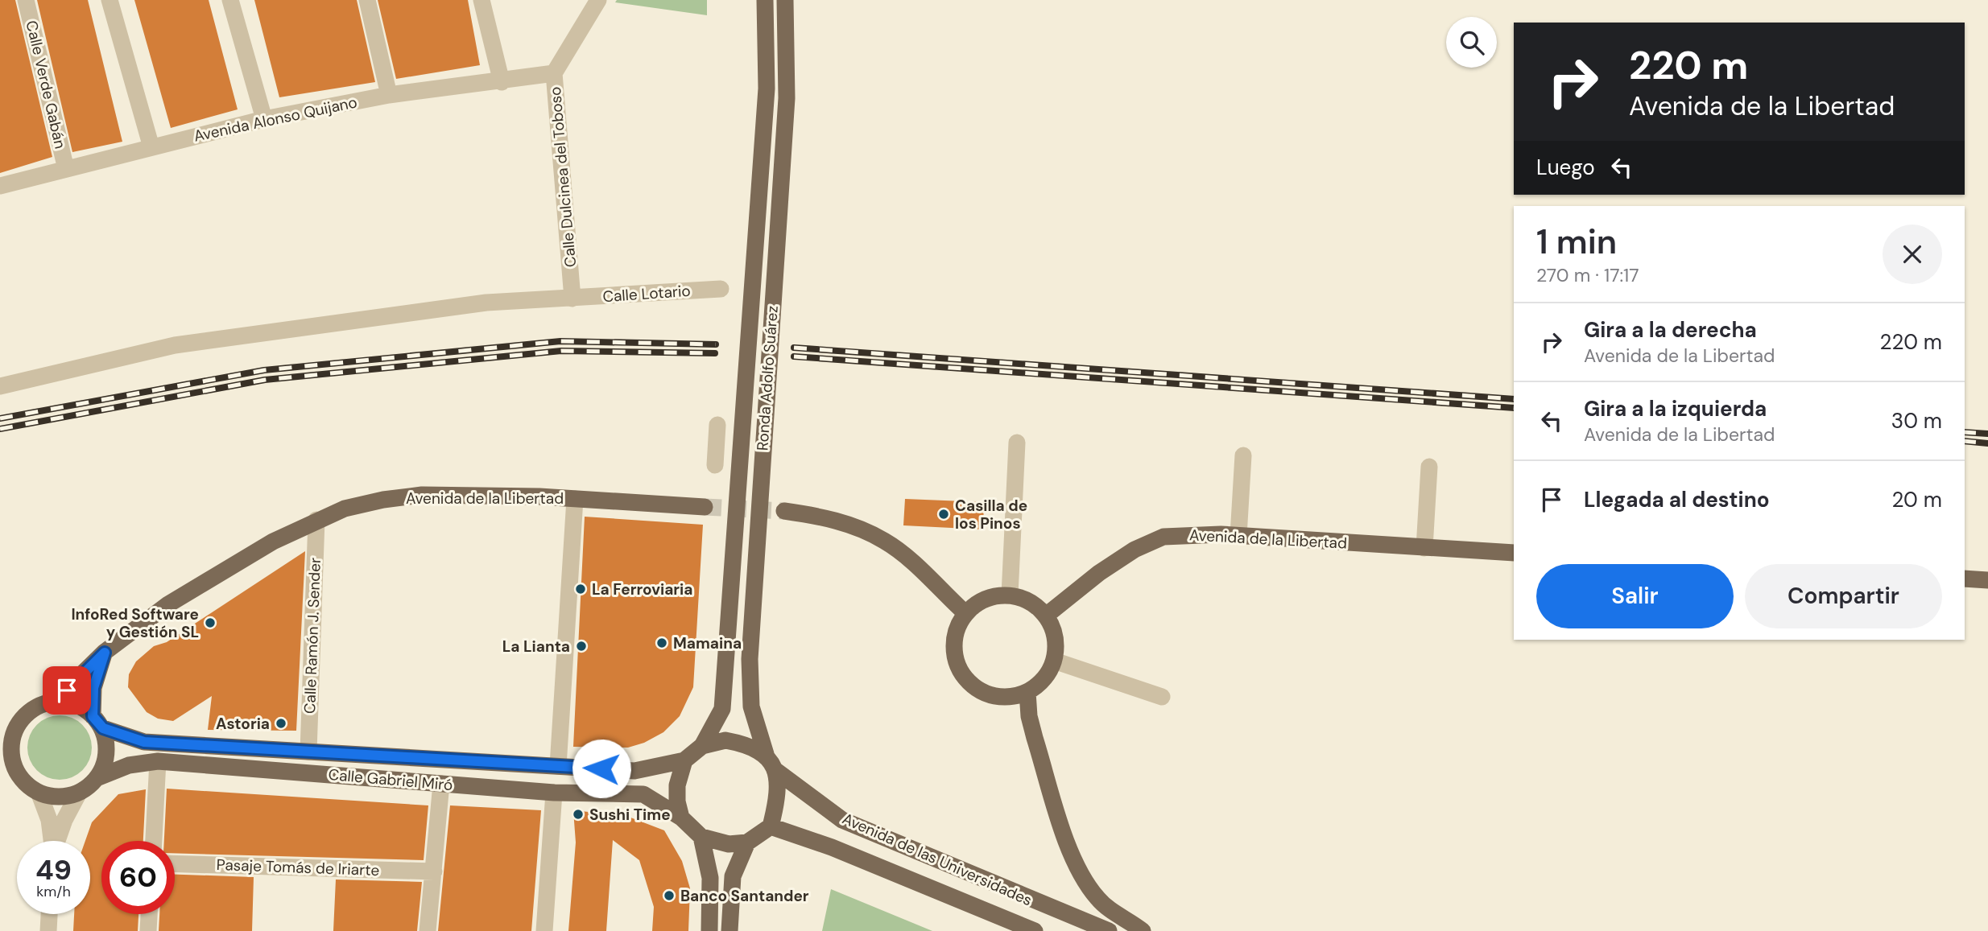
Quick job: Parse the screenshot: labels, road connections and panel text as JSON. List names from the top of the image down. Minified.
{"streets":{"main road":["Ronda Adolfo Suárez","Avenida de la Libertad","Calle Gabriel Miró","Avenida de las Universidades"],"street":["Calle Verde Gabán","Avenida Alonso Quijano","Calle Dulcinea del Toboso","Calle Lotario","Calle Ramón J. Sender","Pasaje Tomás de Iriarte"]},"crossings":[["Calle Verde Gabán","Avenida Alonso Quijano"],["Avenida Alonso Quijano","Calle Dulcinea del Toboso"],["Calle Dulcinea del Toboso","Calle Lotario"],["Ronda Adolfo Suárez","Calle Gabriel Miró"],["Ronda Adolfo Suárez","Avenida de las Universidades"],["Avenida de la Libertad","Calle Ramón J. Sender"],["Avenida de la Libertad","Calle Gabriel Miró"],["Calle Ramón J. Sender","Calle Gabriel Miró"],["Calle Gabriel Miró","Avenida de las Universidades"]],"places":["Casilla de los Pinos","La Ferroviaria","InfoRed Software y Gestión SL","Mamaina","La Lianta","Astoria","Sushi Time","Banco Santander"],"page":{"turn":["220 m","Avenida de la Libertad"],"then":"Luego","heading":["1 min","270 m · 17:17"],"list":[{"name":"Gira a la derecha","note":"Avenida de la Libertad","value":"220 m"},{"name":"Gira a la izquierda","note":"Avenida de la Libertad","value":"30 m"},{"name":"Llegada al destino","value":"20 m"}],"buttons":["Salir","Compartir"],"speed":"49 km/h","limit":"60"}}
